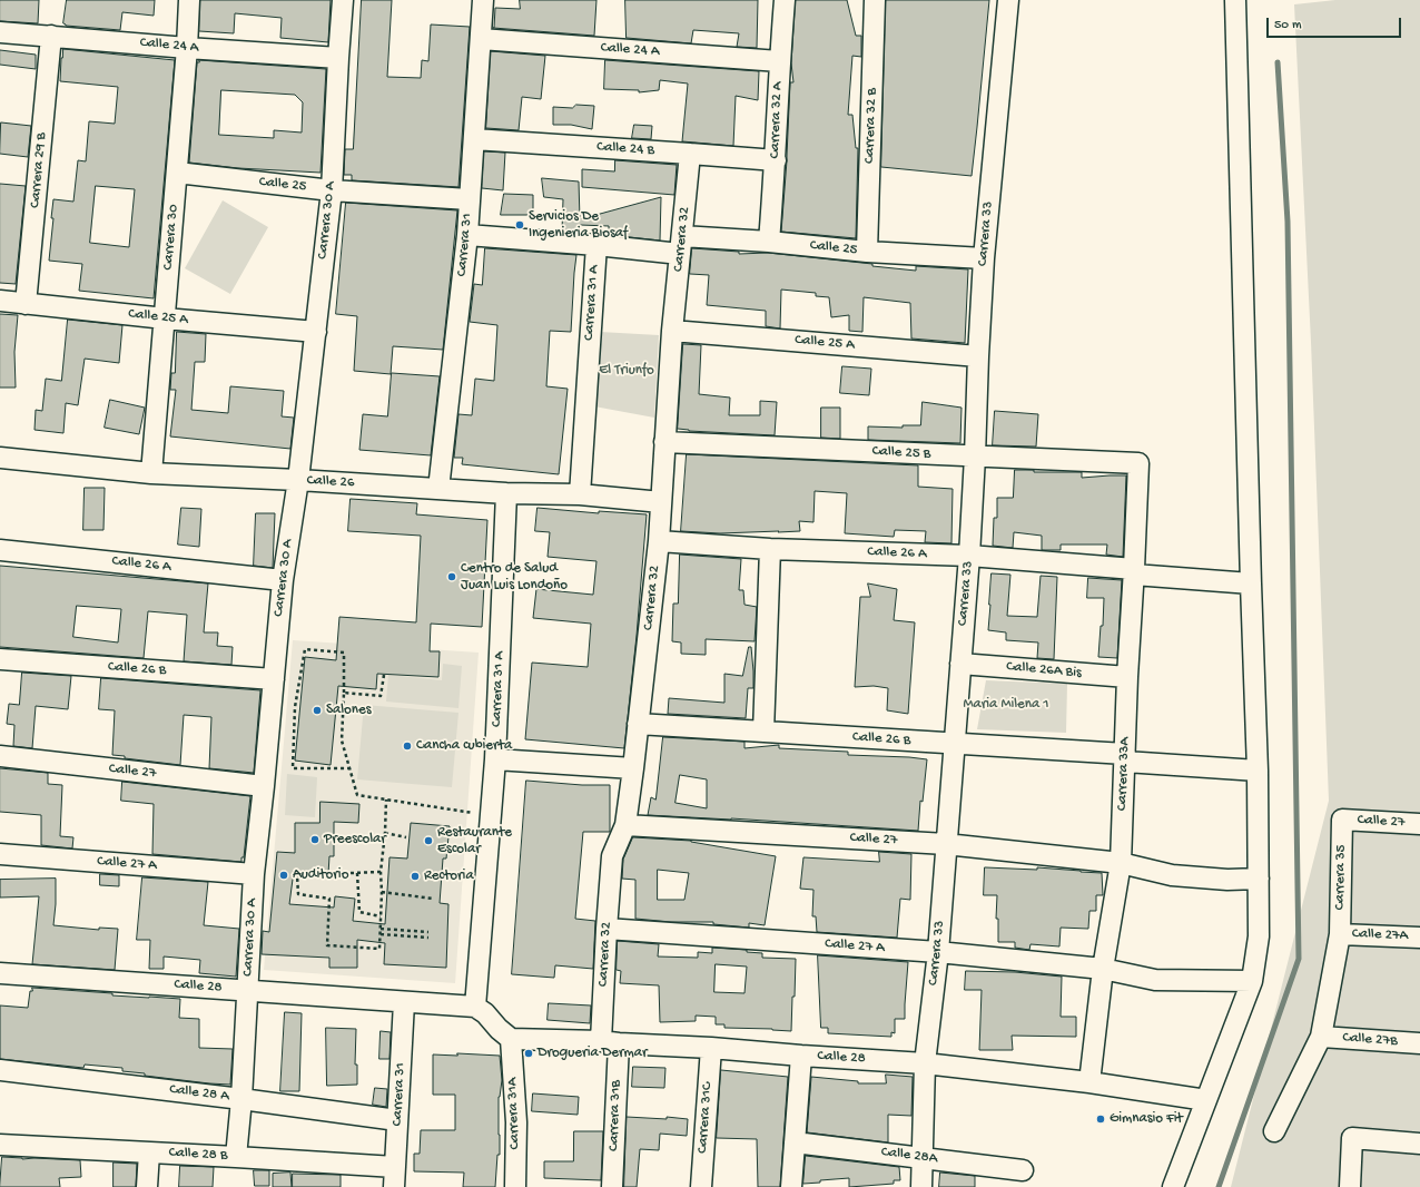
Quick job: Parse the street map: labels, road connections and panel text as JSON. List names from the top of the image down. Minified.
{"streets":{"street":["Calle 24 A","Carrera 32 A","Carrera 32 B","Calle 24 B","Carrera 29 B","Calle 25","Carrera 30 A","Carrera 33","Carrera 30","Carrera 32","Carrera 31","Carrera 31 A","Calle 25 A","Calle 25 B","Calle 26","Calle 26 A","Calle 26 B","Calle 26A Bis","Calle 27","Carrera 33A","Calle 27 A","Carrera 35","Calle 27A","Calle 28","Calle 27B","Calle 28 A","Carrera 31A","Carrera 31B","Carrera 31C","Calle 28 B","Calle 28A"]},"crossings":[["Calle 24 A","Carrera 32 A"],["Calle 24 A","Carrera 29 B"],["Calle 24 A","Carrera 30 A"],["Calle 24 A","Carrera 30"],["Calle 24 A","Carrera 31"],["Carrera 32 A","Calle 24 B"],["Carrera 32 A","Calle 25"],["Carrera 32 B","Calle 25"],["Calle 24 B","Carrera 32"],["Calle 24 B","Carrera 31"],["Carrera 29 B","Calle 25 A"],["Calle 25","Carrera 30 A"],["Calle 25","Carrera 33"],["Calle 25","Carrera 30"],["Calle 25","Carrera 32"],["Calle 25","Carrera 31"],["Calle 25","Carrera 31 A"],["Carrera 30 A","Calle 25 A"],["Carrera 30 A","Calle 26"],["Carrera 30 A","Calle 26 A"],["Carrera 30 A","Calle 26 B"],["Carrera 30 A","Calle 27"],["Carrera 30 A","Calle 27 A"],["Carrera 30 A","Calle 28"],["Carrera 30 A","Calle 28 A"],["Carrera 30 A","Calle 28 B"],["Carrera 33","Calle 25 A"],["Carrera 33","Calle 25 B"],["Carrera 33","Calle 26 A"],["Carrera 33","Calle 26 B"],["Carrera 33","Calle 26A Bis"],["Carrera 33","Calle 27"],["Carrera 33","Calle 27 A"],["Carrera 33","Calle 28"],["Carrera 33","Calle 28A"],["Carrera 30","Calle 25 A"],["Carrera 30","Calle 26"],["Carrera 32","Calle 25 A"],["Carrera 32","Calle 25 B"],["Carrera 32","Calle 26"],["Carrera 32","Calle 26 A"],["Carrera 32","Calle 26 B"],["Carrera 32","Calle 27"],["Carrera 32","Calle 27 A"],["Carrera 32","Calle 28"],["Carrera 32","Carrera 31B"],["Carrera 31","Calle 26"],["Carrera 31","Calle 28"],["Carrera 31","Calle 28 A"],["Carrera 31","Calle 28 B"],["Carrera 31 A","Calle 26"],["Carrera 31 A","Calle 28"],["Calle 25 B","Carrera 33A"],["Calle 26 A","Carrera 33A"],["Calle 26 B","Carrera 33A"],["Calle 26A Bis","Carrera 33A"],["Calle 27","Carrera 33A"],["Calle 27","Carrera 35"],["Carrera 33A","Calle 27 A"],["Carrera 33A","Calle 28"],["Carrera 35","Calle 27A"],["Carrera 35","Calle 27B"],["Calle 28","Carrera 31A"],["Calle 28","Carrera 31B"],["Calle 28","Carrera 31C"]],"parks":["El Triunfo","Maria Milena 1"],"places":["Servicios De Ingenieria Biosaf","Centro de Salud Juan Luis Londoño","Salones","Cancha cubierta","Preescolar","Restaurante Escolar","Auditorio","Rectoria","Drogueria Dermar","Gimnasio Fit"],"scale_bar":"50 m"}
